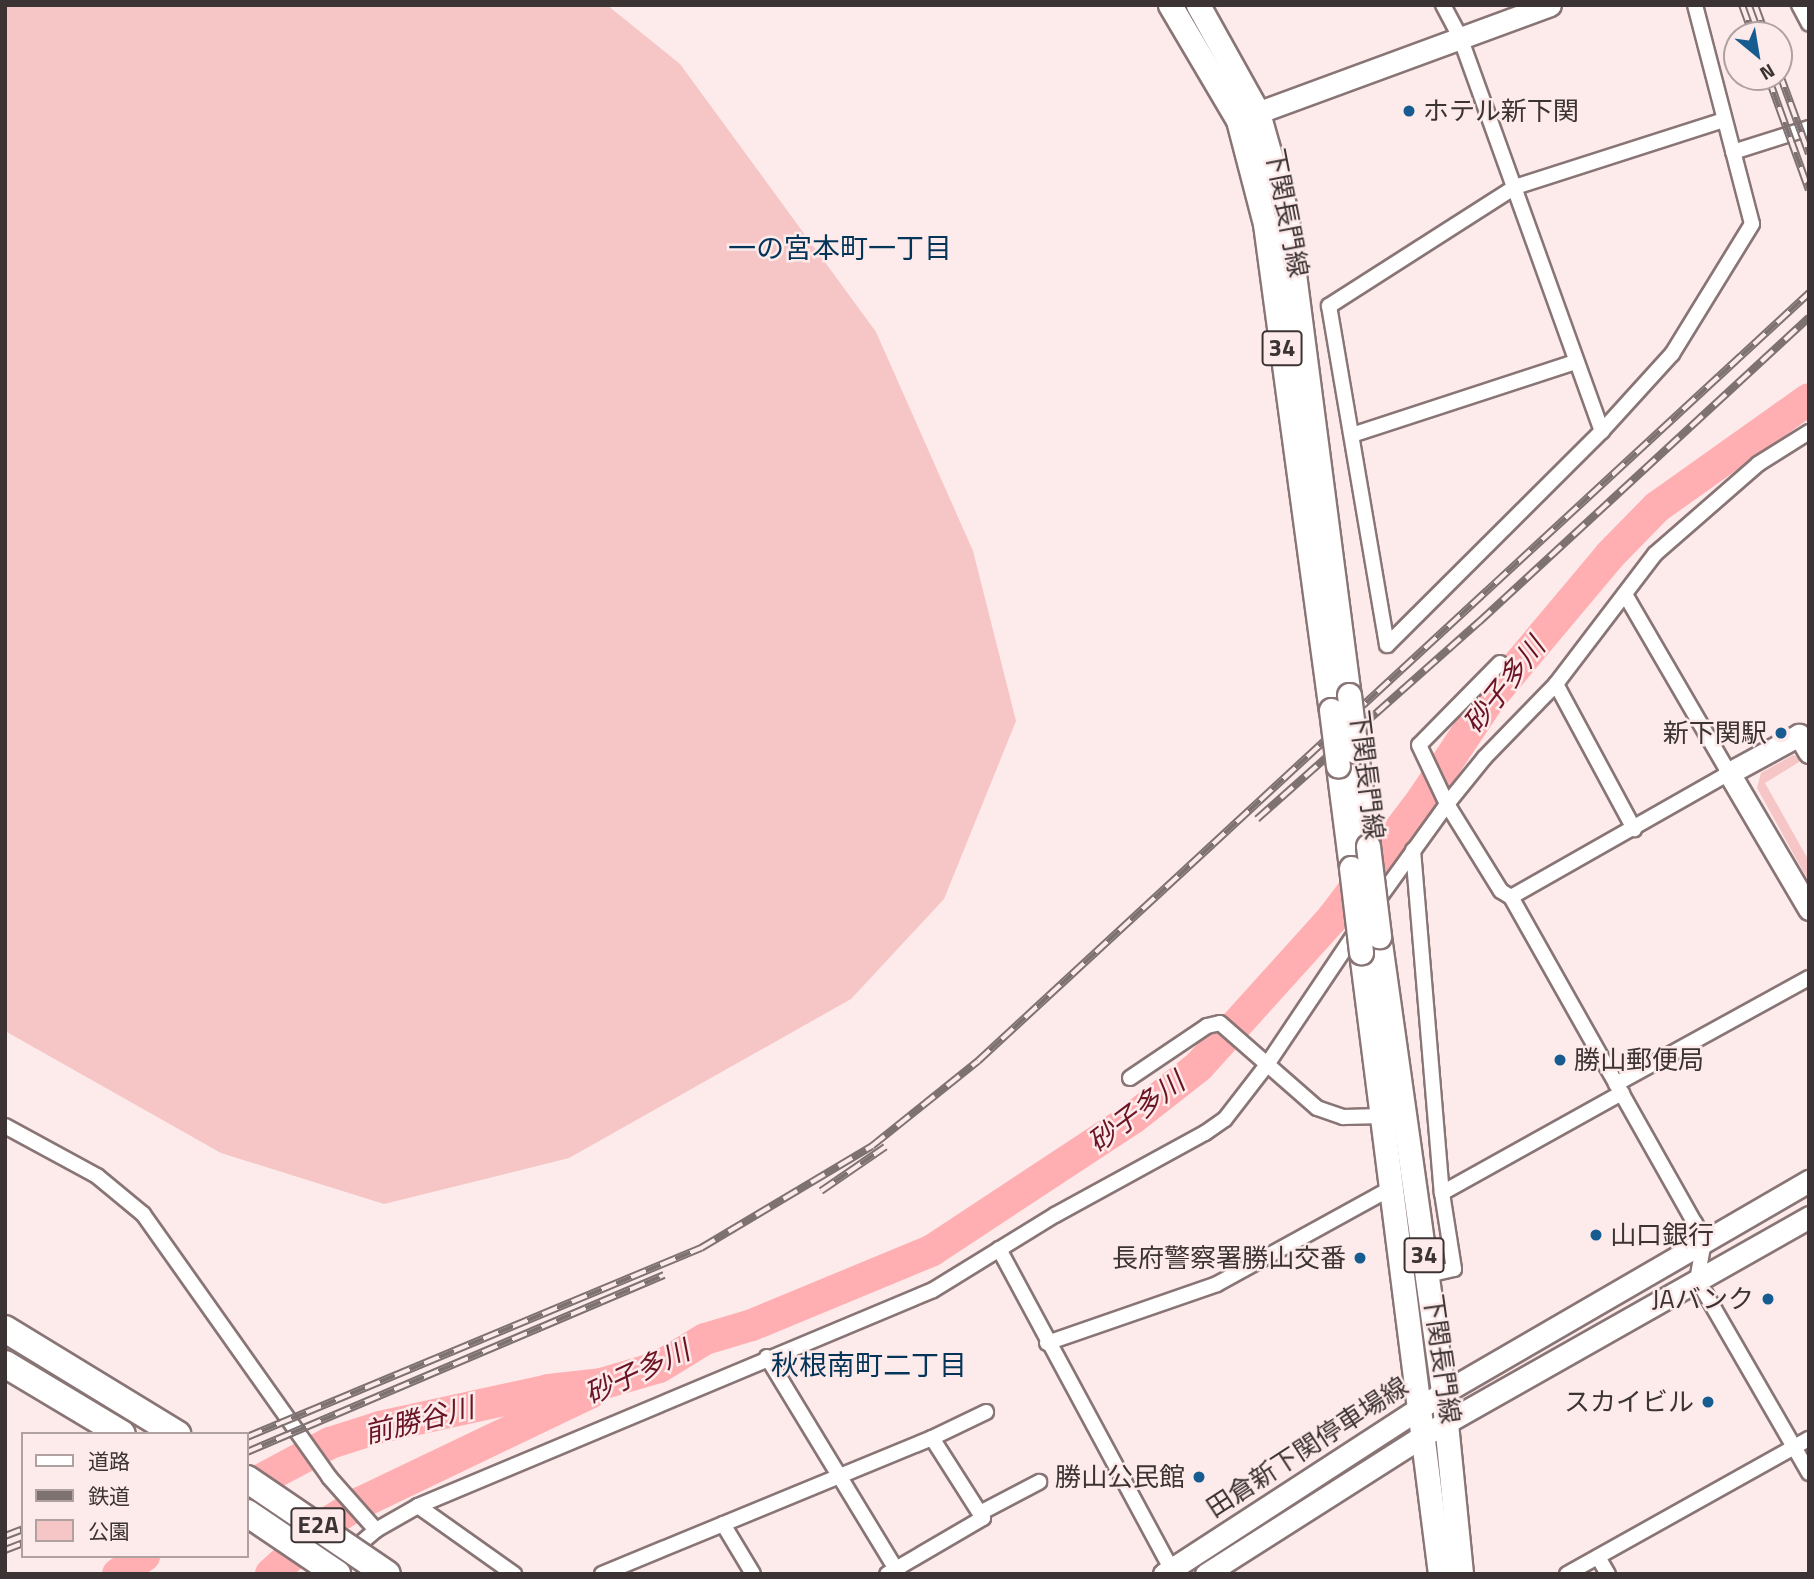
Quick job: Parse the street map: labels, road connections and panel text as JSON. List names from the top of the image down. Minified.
{"streets":{"highway":["E2A"],"main road":["下関長門線","34","田倉新下関停車場線"]},"crossings":[["下関長門線","田倉新下関停車場線"]],"districts":["一の宮本町一丁目","秋根南町二丁目"],"water":["砂子多川","前勝谷川"],"places":["ホテル新下関","新下関駅","勝山郵便局","山口銀行","長府警察署勝山交番","JAバンク","スカイビル","勝山公民館"],"legend":["道路","鉄道","公園"],"north":"bottom right"}
